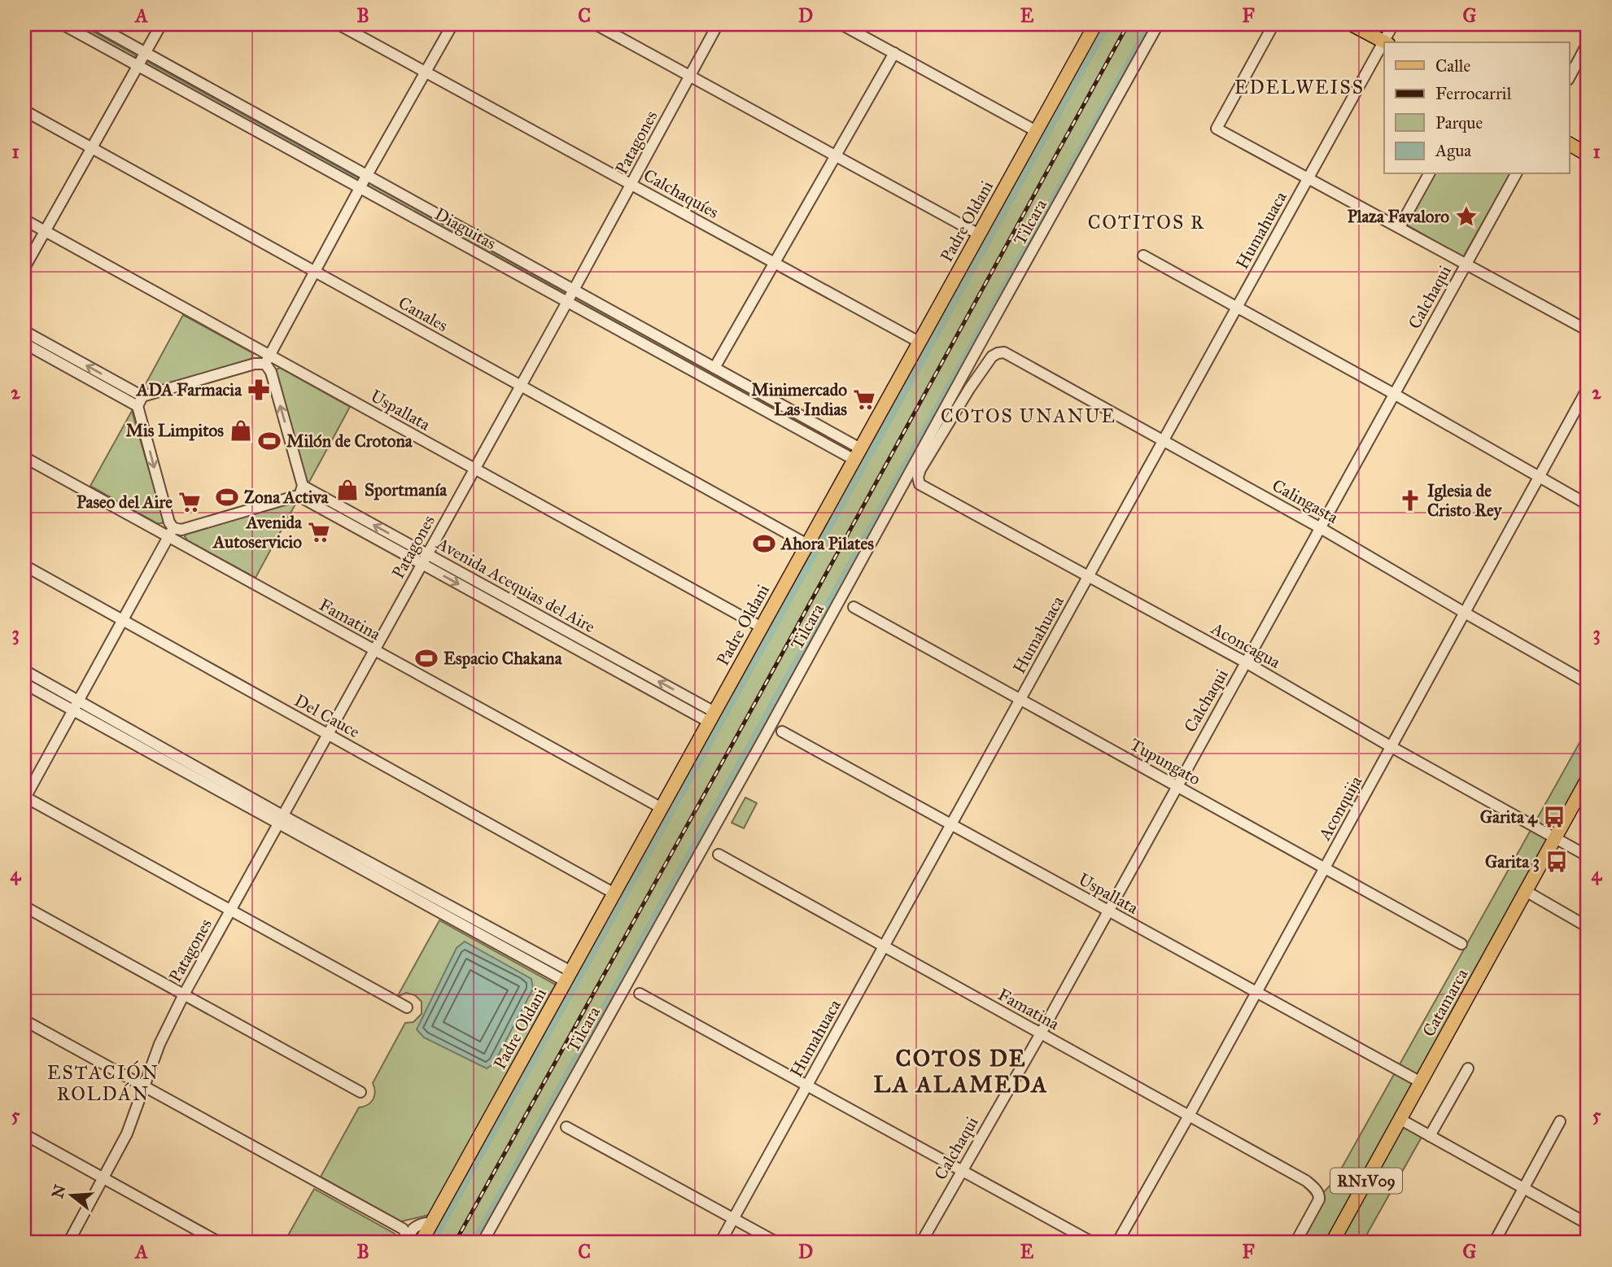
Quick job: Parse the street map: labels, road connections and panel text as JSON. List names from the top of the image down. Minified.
{"streets":{"main road":["Padre Oldani","Catamarca","RN1V09"],"street":["Patagones","Calchaquíes","Tilcara","Diaguitas","Humahuaca","Calchaqui","Canales","Uspallata","Calingasta","Avenida Acequias del Aire","Famatina","Aconcagua","Del Cauce","Tupungato","Aconquija"]},"crossings":[["Patagones","Calchaquíes"],["Patagones","Diaguitas"],["Patagones","Canales"],["Patagones","Uspallata"],["Patagones","Avenida Acequias del Aire"],["Patagones","Famatina"],["Patagones","Del Cauce"],["Calchaquíes","Padre Oldani"],["Padre Oldani","Diaguitas"],["Padre Oldani","Canales"],["Padre Oldani","Uspallata"],["Padre Oldani","Avenida Acequias del Aire"],["Padre Oldani","Famatina"],["Padre Oldani","Del Cauce"],["Humahuaca","Uspallata"],["Humahuaca","Calingasta"],["Humahuaca","Famatina"],["Humahuaca","Aconcagua"],["Humahuaca","Tupungato"],["Calchaqui","Uspallata"],["Calchaqui","Calingasta"],["Calchaqui","Famatina"],["Calchaqui","Aconcagua"],["Calchaqui","Tupungato"],["Uspallata","Aconquija"],["Uspallata","Catamarca"],["Calingasta","Aconcagua"],["Calingasta","Aconquija"],["Famatina","Aconquija"],["Aconcagua","Aconquija"],["Aconcagua","Catamarca"],["Tupungato","Aconquija"]],"districts":["EDELWEISS","COTITOS R","COTOS UNANUE","COTOS DE LA ALAMEDA","ESTACIÓN ROLDÁN"],"places":{"place":["Plaza Favaloro"],"pharmacy":["ADA Farmacia"],"supermarket":["Minimercado Las Indias","Paseo del Aire","Avenida Autoservicio"],"shop":["Mis Limpitos","Sportmanía"],"sports":["Milón de Crotona","Zona Activa","Ahora Pilates","Espacio Chakana"],"church":["Iglesia de Cristo Rey"],"bus stop":["Garita 4","Garita 3"]},"legend":["Calle","Ferrocarril","Parque","Agua"],"north":"left","grid":{"columns":["A","B","C","D","E","F","G"],"rows":["1","2","3","4","5"]}}
